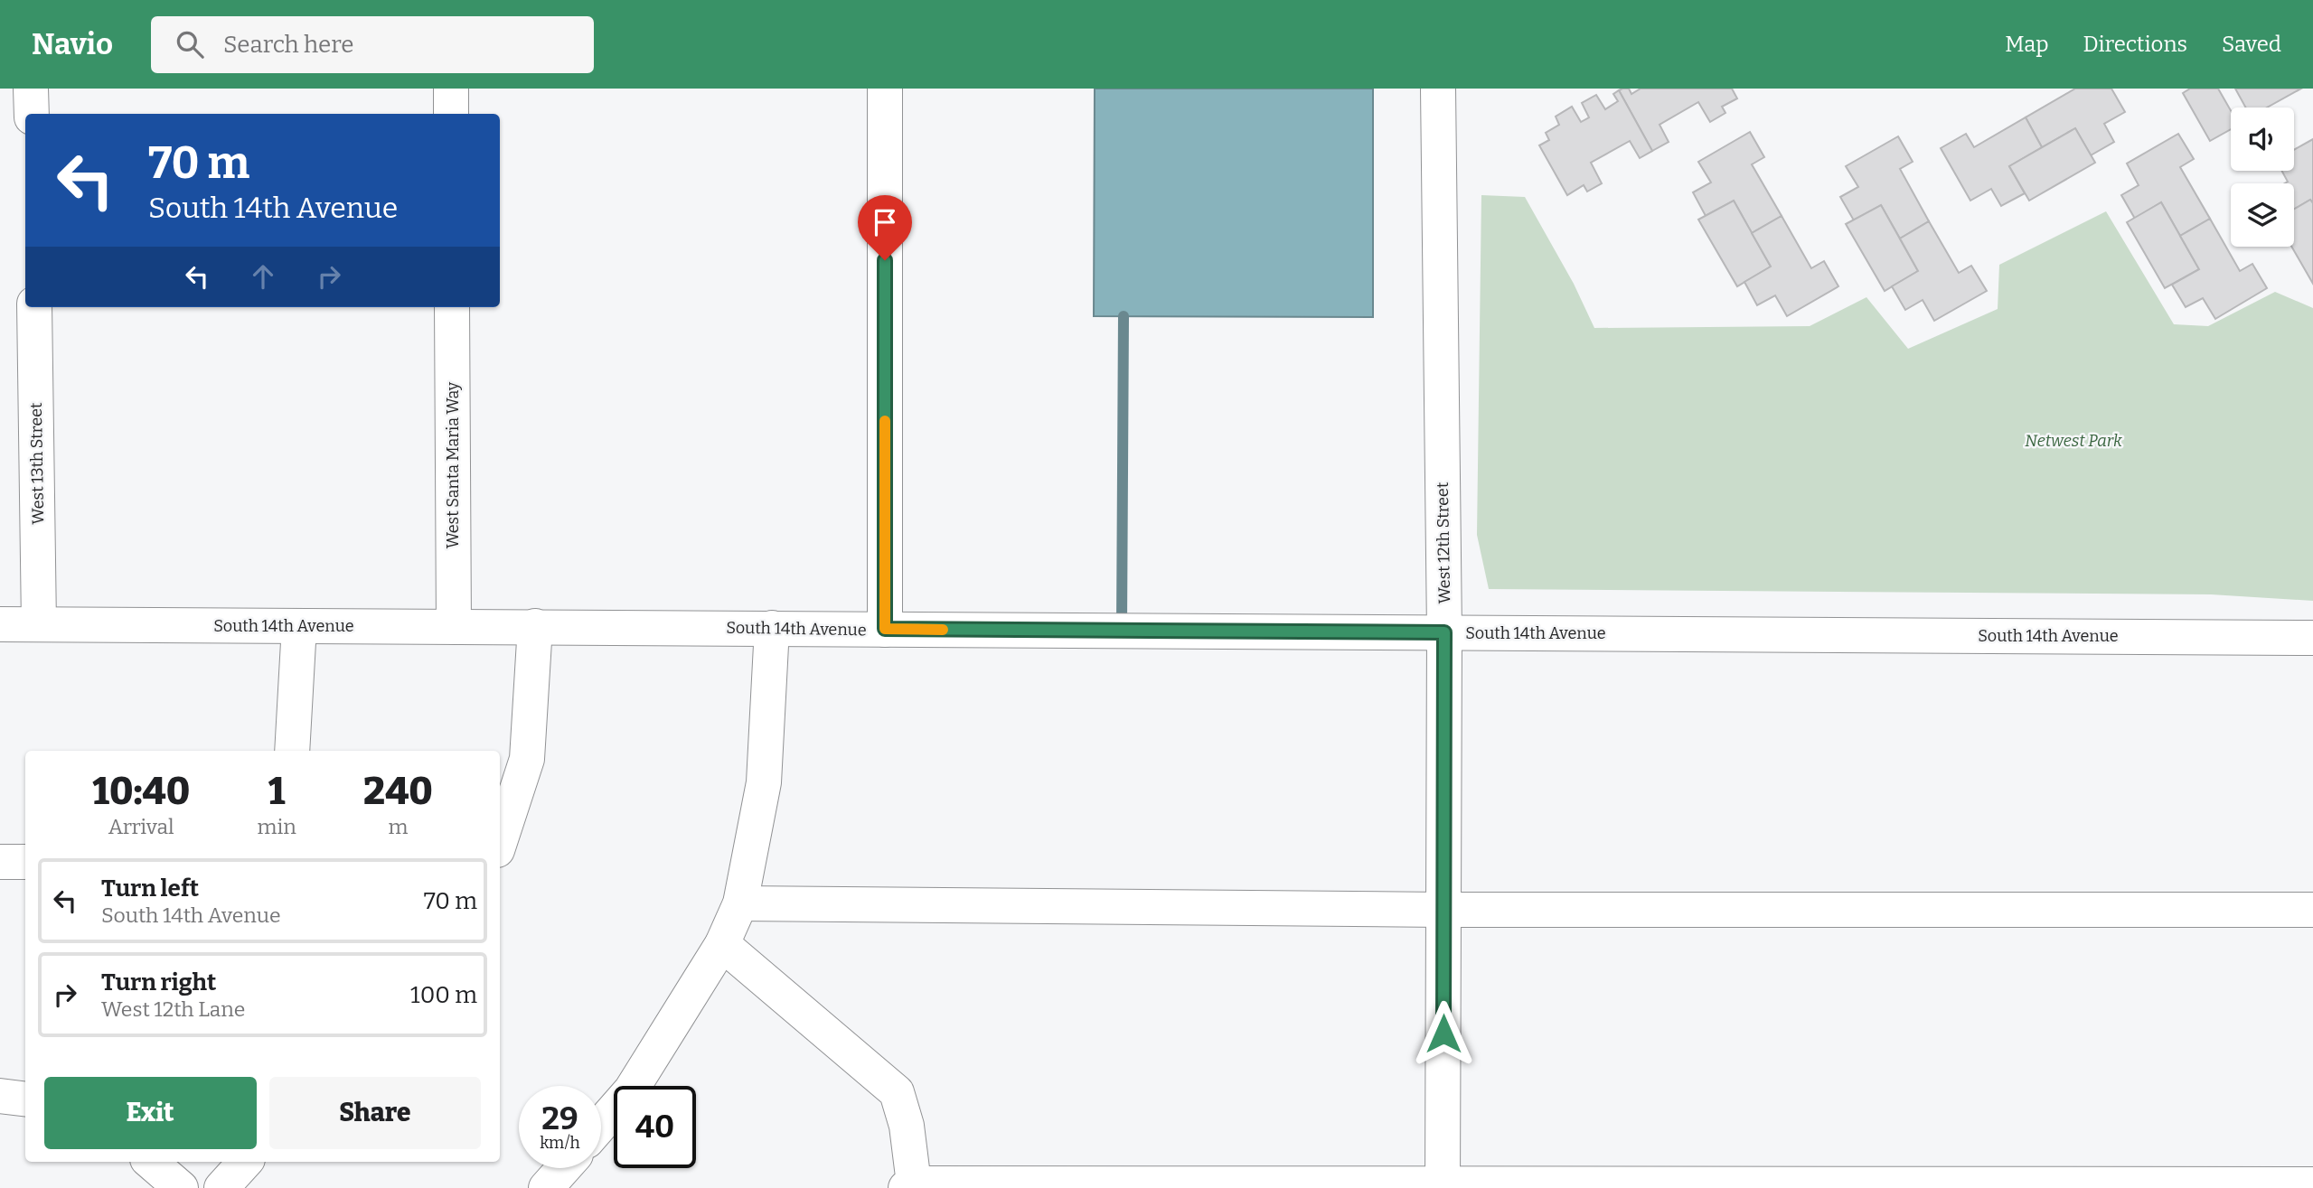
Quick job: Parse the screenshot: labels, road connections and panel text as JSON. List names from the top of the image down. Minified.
{"streets":{"street":["West 13th Street","West Santa Maria Way","West 12th Street","South 14th Avenue"]},"crossings":[["West 13th Street","South 14th Avenue"],["West Santa Maria Way","South 14th Avenue"],["West 12th Street","South 14th Avenue"]],"parks":["Netwest Park"],"page":{"header":"Navio","search":"Search here","nav":["Map","Directions","Saved"],"turn":["70 m","South 14th Avenue"],"eta":["10:40","Arrival","1","min","240","m"],"list":[{"name":"Turn left","note":"South 14th Avenue","value":"70 m"},{"name":"Turn right","note":"West 12th Lane","value":"100 m"}],"buttons":["Exit","Share"],"speed":"29 km/h","limit":"40"}}
